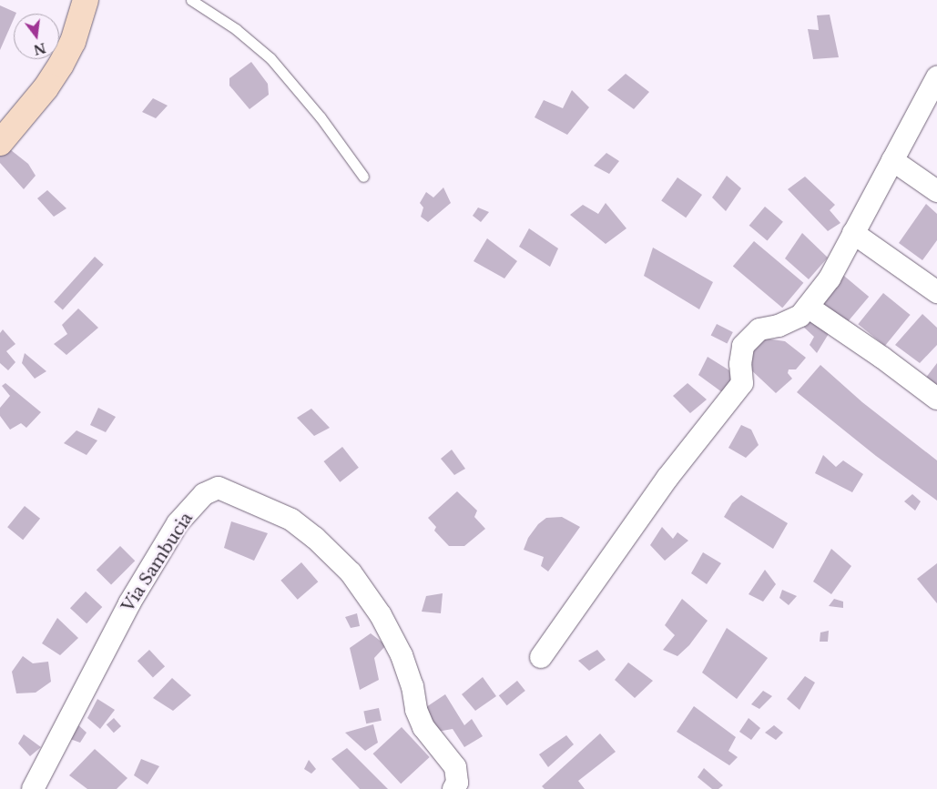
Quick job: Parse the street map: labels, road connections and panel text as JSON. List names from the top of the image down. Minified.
{"streets":{"street":["Via Sambucia"]},"north":"bottom"}
